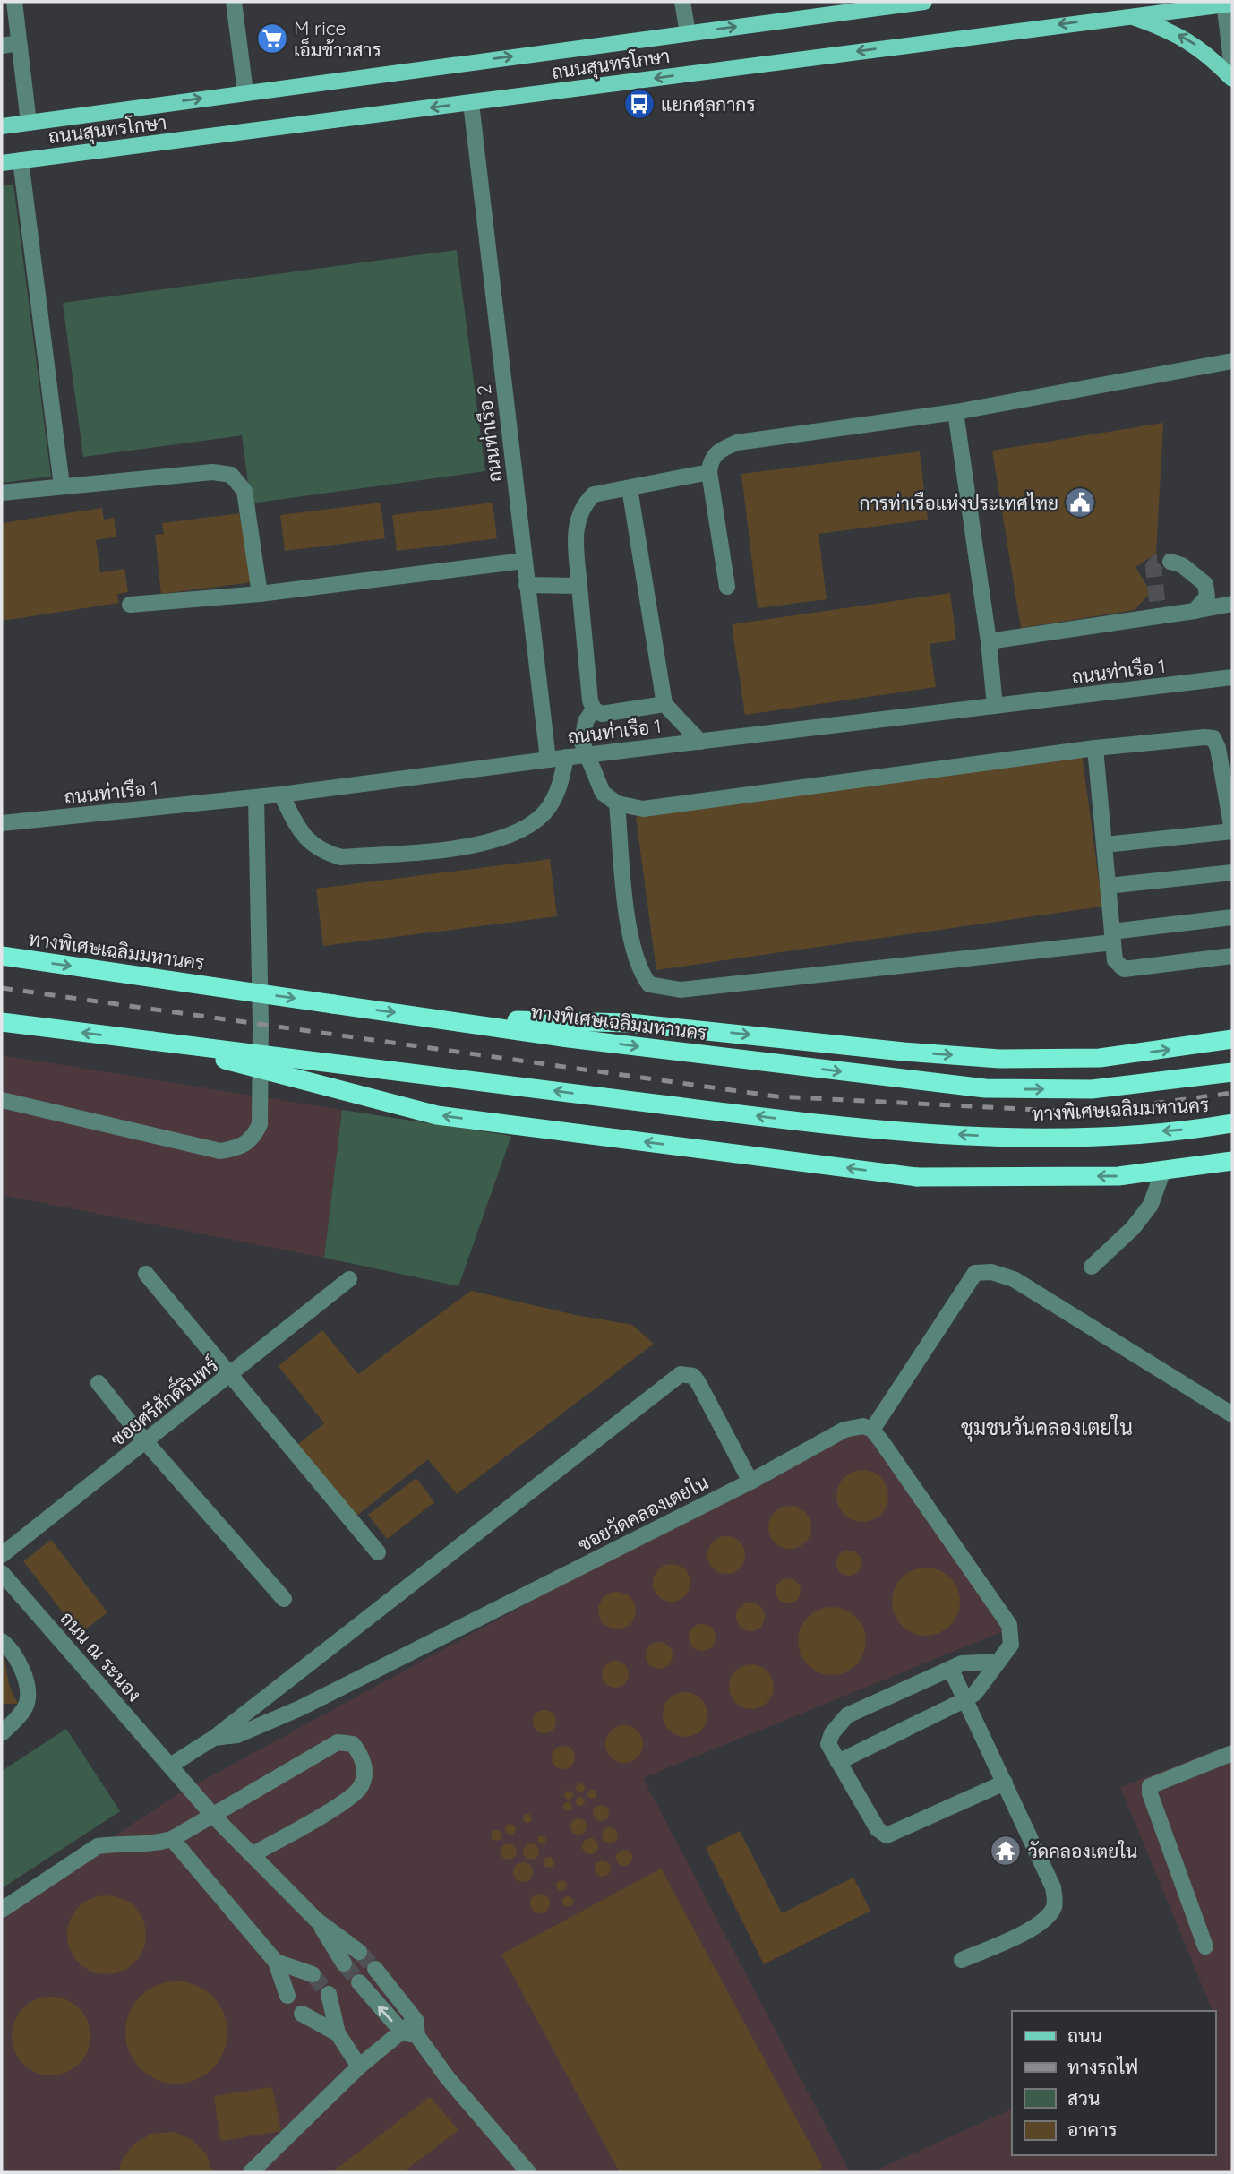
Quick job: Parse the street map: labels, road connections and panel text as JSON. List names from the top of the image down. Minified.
{"streets":{"highway":["ทางพิเศษเฉลิมมหานคร"],"main road":["ถนนสุนทรโกษา"],"street":["ถนนท่าเรือ 2","ถนนท่าเรือ 1","ซอยศรีศักดิ์รินทร์","ซอยวัดคลองเตยใน","ถนน ณ ระนอง"]},"crossings":[["ถนนสุนทรโกษา","ถนนท่าเรือ 2"],["ถนนท่าเรือ 2","ถนนท่าเรือ 1"]],"districts":["ชุมชนวันคลองเตยใน"],"places":{"supermarket":["M rice เอ็มข้าวสาร"],"bus stop":["แยกศุลกากร"],"public building":["การท่าเรือแห่งประเทศไทย"],"temple":["วัดคลองเตยใน"]},"legend":["ถนน","ทางรถไฟ","สวน","อาคาร"]}
